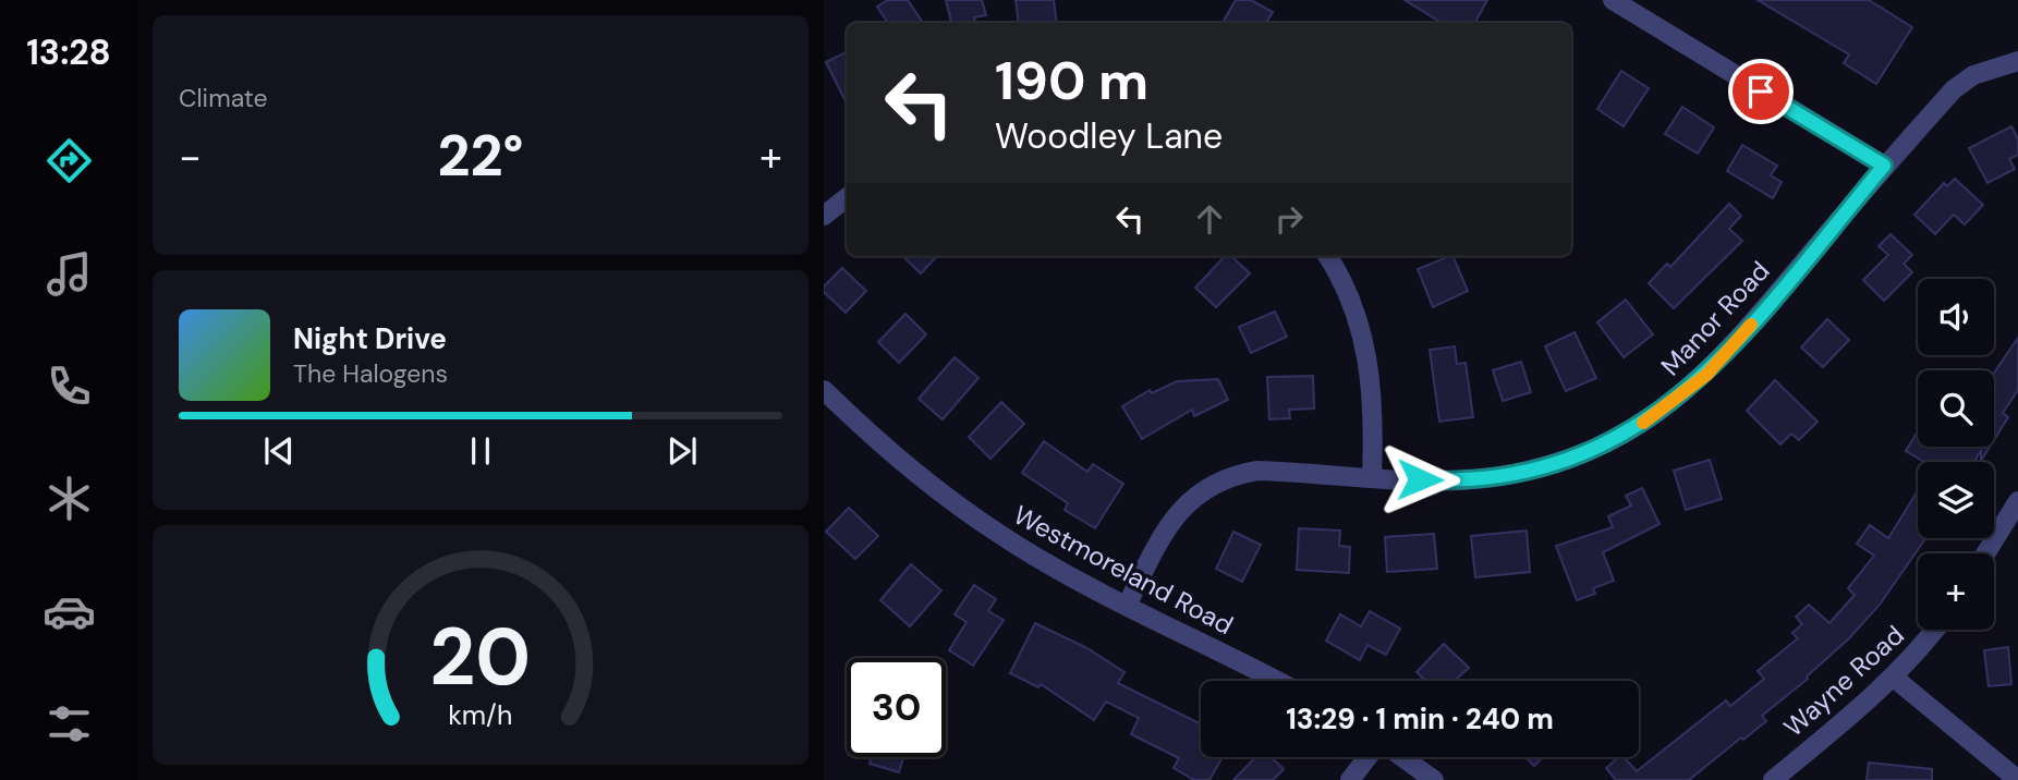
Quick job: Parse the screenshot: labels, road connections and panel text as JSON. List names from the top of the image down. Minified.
{"streets":{"street":["Manor Road","Westmoreland Road","Wayne Road"]},"crossings":[["Manor Road","Westmoreland Road"]],"page":{"tabs":"13:28","tile":"Climate","turn":["190 m","Woodley Lane"],"heat":["−","22°","+"],"map_buttons":"+","song":["Night Drive","The Halogens"],"limit":"30","trip":"13:29 · 1 min · 240 m","gauge":["20","km/h"]}}
